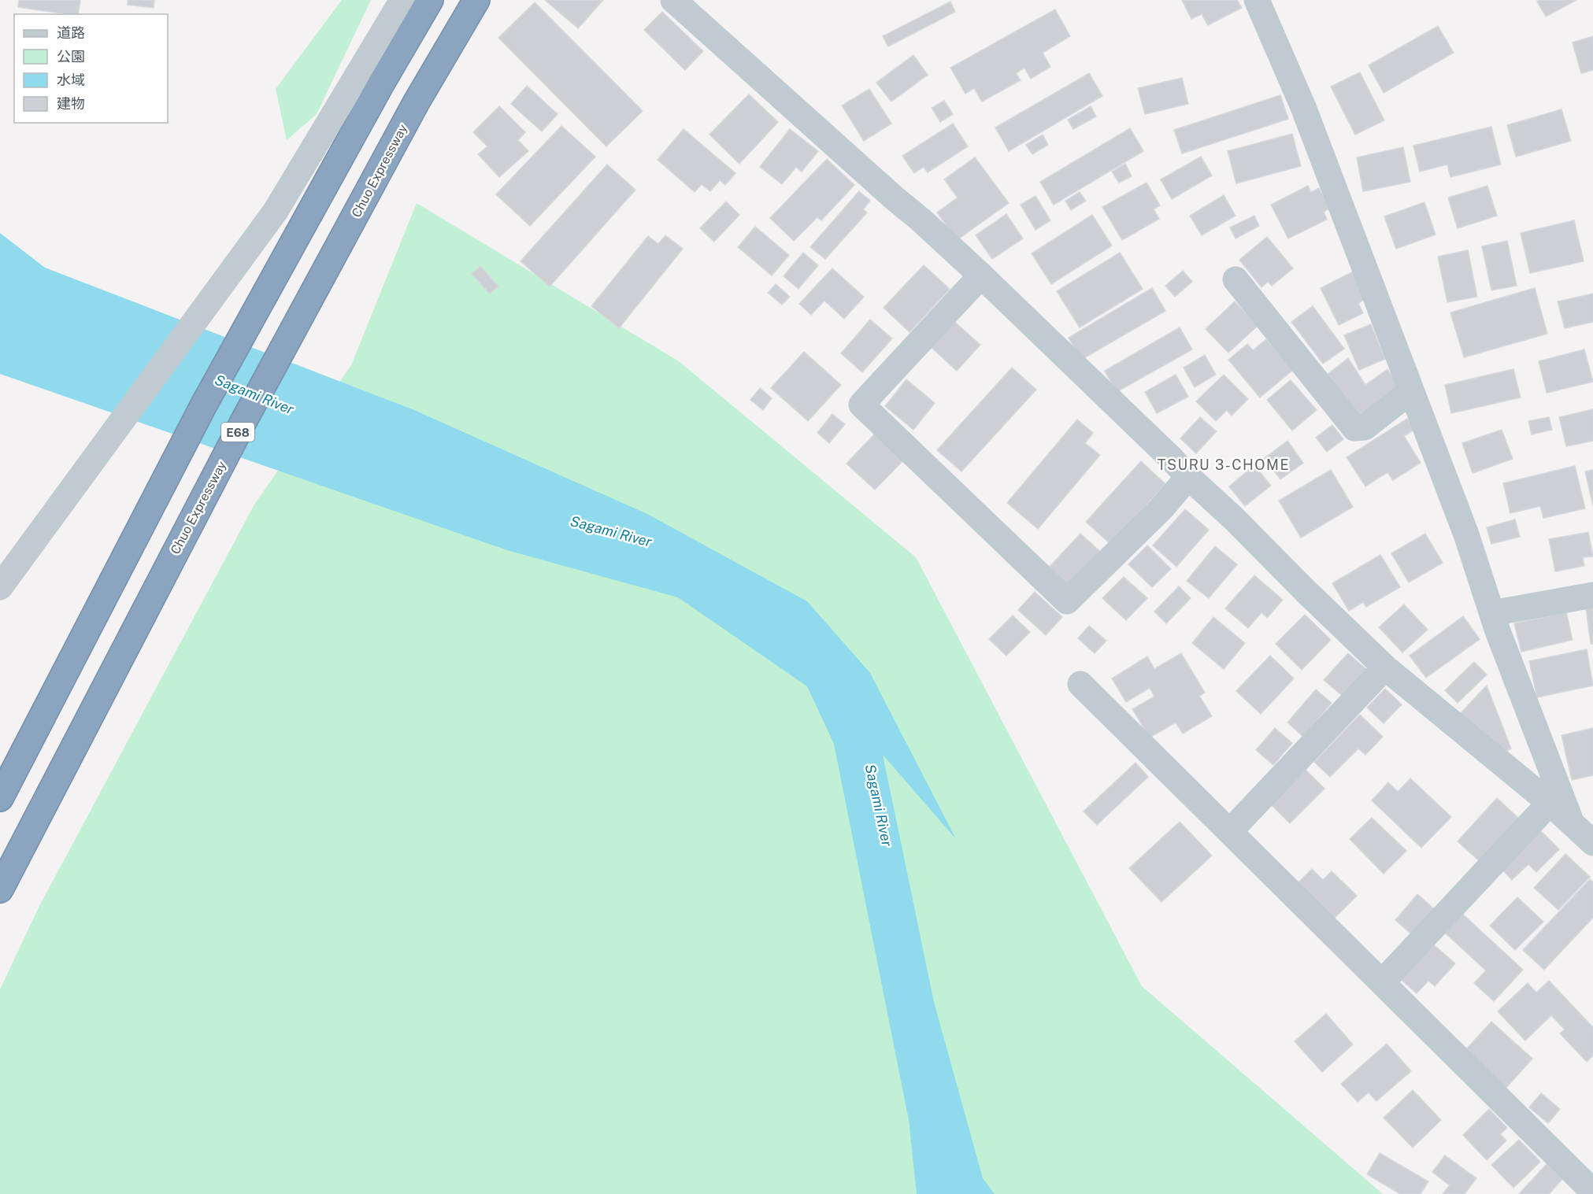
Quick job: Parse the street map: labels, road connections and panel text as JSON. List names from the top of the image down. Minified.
{"streets":{"highway":["Chuo Expressway","E68"]},"districts":["TSURU 3-CHOME"],"water":["Sagami River"],"legend":["道路","公園","水域","建物"]}
